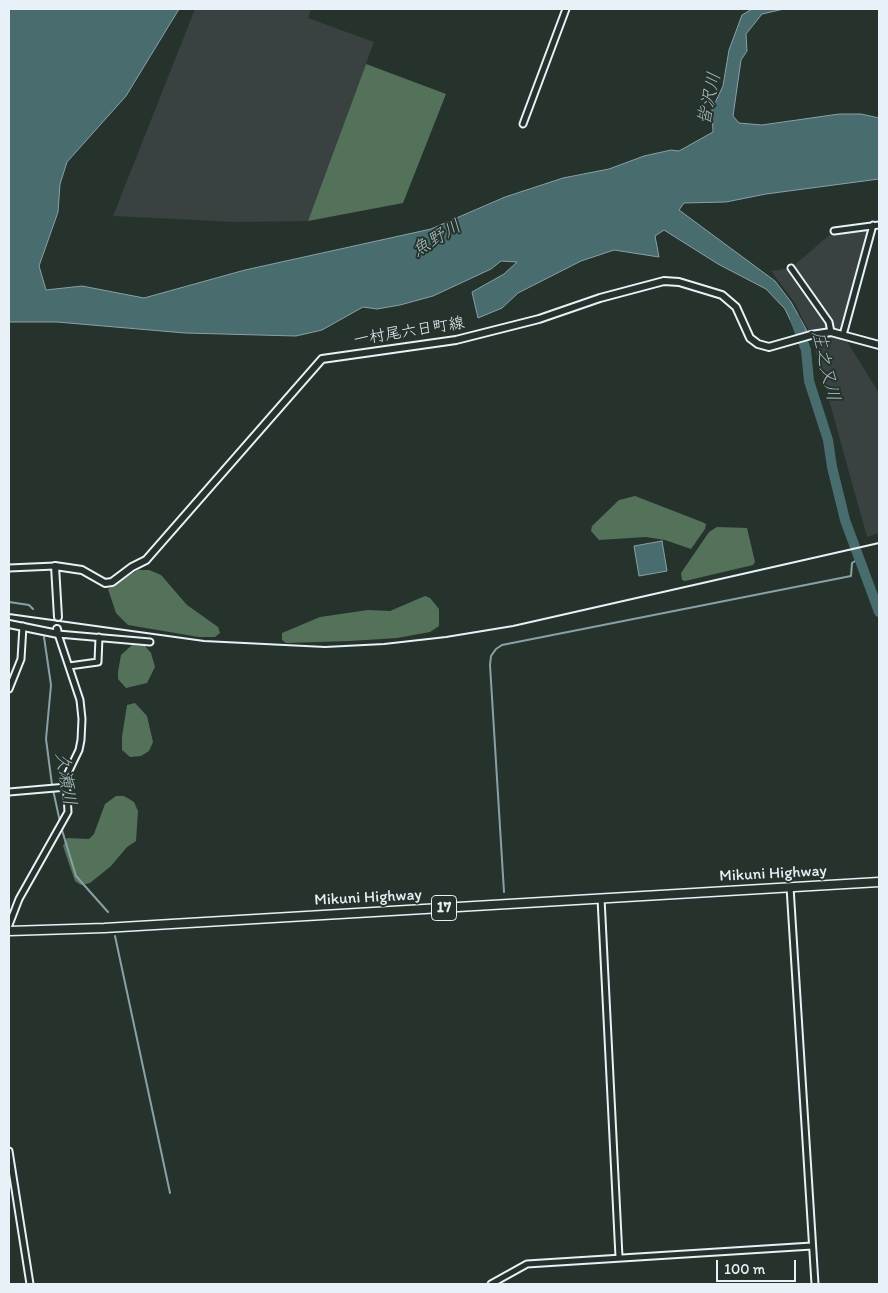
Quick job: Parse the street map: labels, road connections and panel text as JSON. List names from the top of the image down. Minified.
{"streets":{"highway":["Mikuni Highway","17"],"main road":["一村尾六日町線"]},"water":["皆沢川","魚野川","庄之又川","久瀬川"],"scale_bar":"100 m"}
